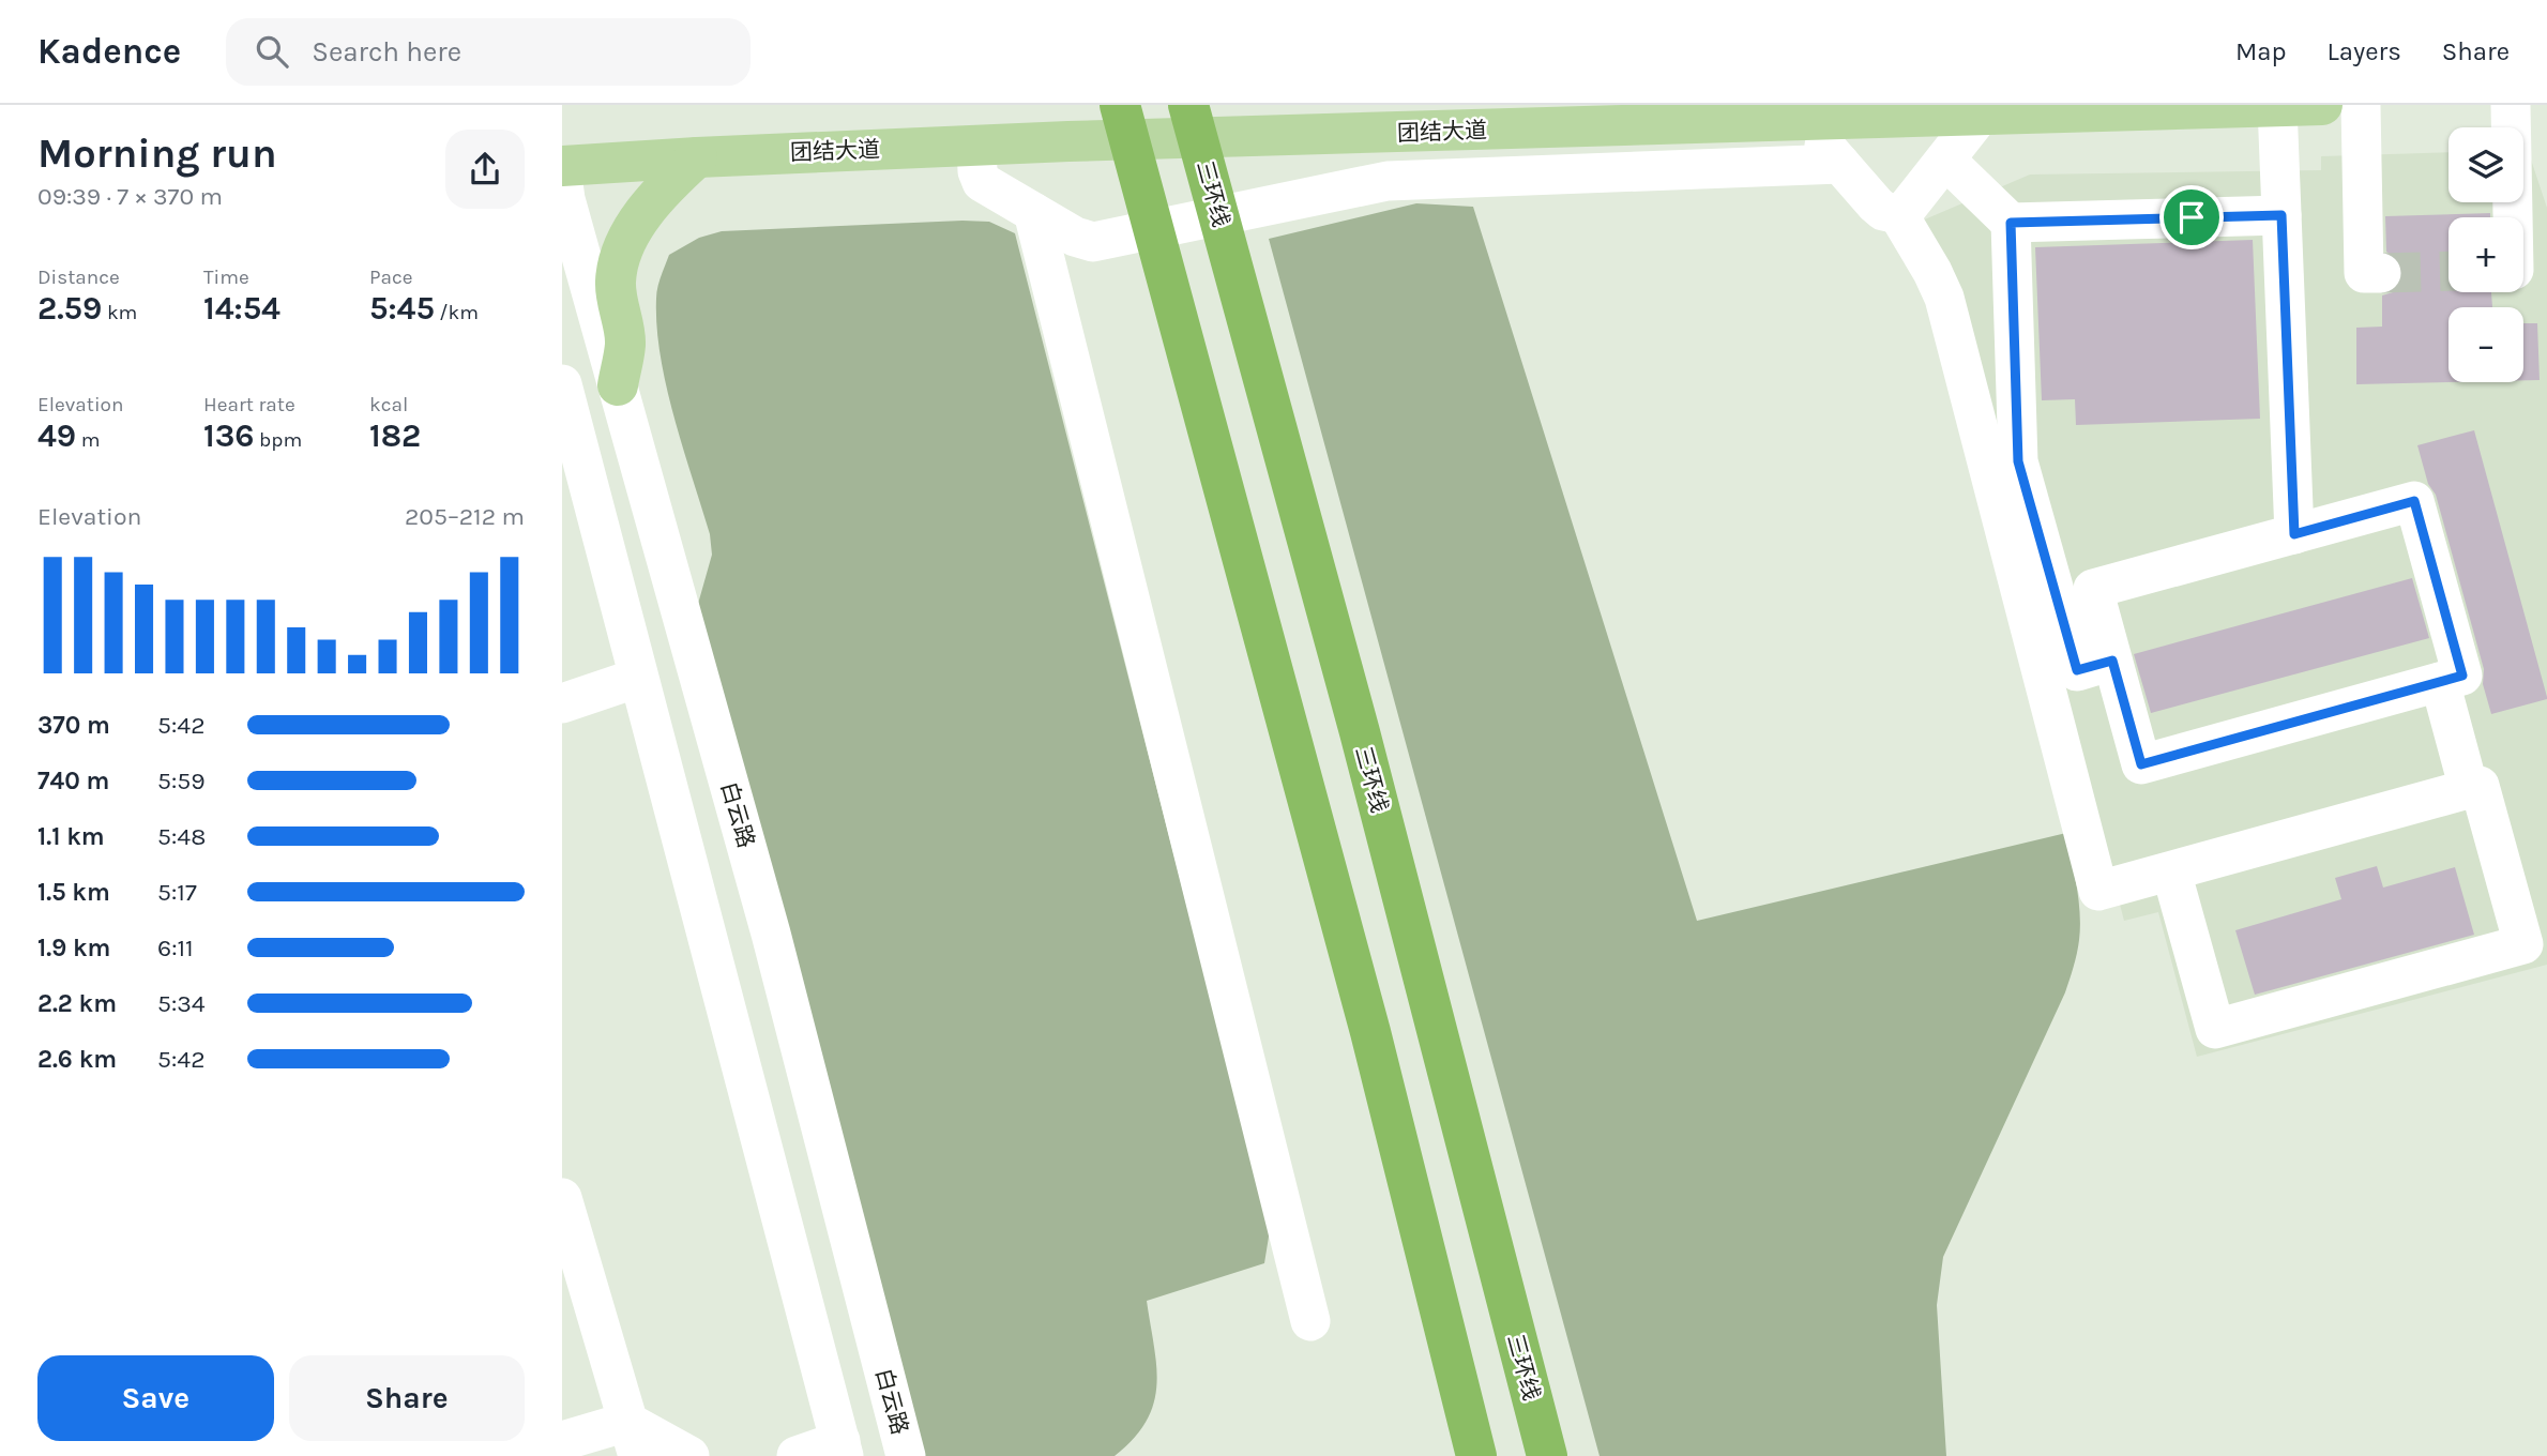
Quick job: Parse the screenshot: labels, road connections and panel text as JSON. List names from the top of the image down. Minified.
{"streets":{"highway":["三环线"],"main road":["团结大道"],"street":["白云路"]},"page":{"header":"Kadence","search":"Search here","nav":["Map","Layers","Share"],"heading":["Morning run","09:39 · 7 × 370 m"],"map_buttons":["+","−"],"stats":[["Distance","2.59 km"],["Time","14:54"],["Pace","5:45 /km"],["Elevation","49 m"],["Heart rate","136 bpm"],["kcal","182"]],"chart":["Elevation","205–212 m"],"list":[{"name":"370 m","note":"5:42"},{"name":"740 m","note":"5:59"},{"name":"1.1 km","note":"5:48"},{"name":"1.5 km","note":"5:17"},{"name":"1.9 km","note":"6:11"},{"name":"2.2 km","note":"5:34"},{"name":"2.6 km","note":"5:42"}],"buttons":["Save","Share"]}}
